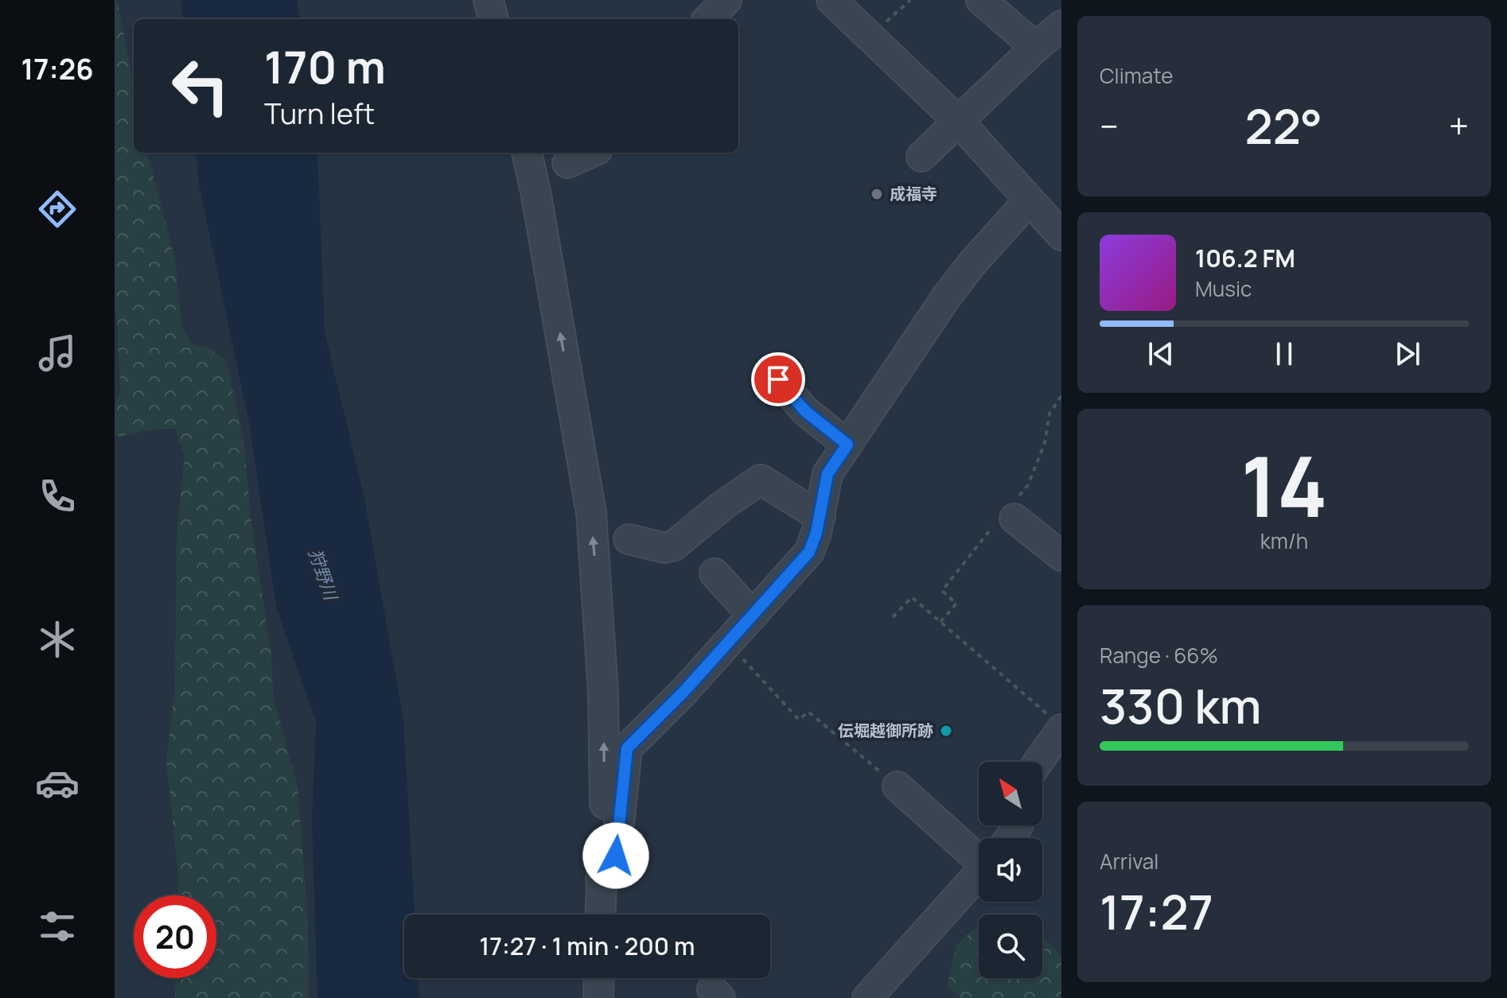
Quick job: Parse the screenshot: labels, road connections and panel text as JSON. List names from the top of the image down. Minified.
{"water":["狩野川"],"places":["成福寺","伝堀越御所跡"],"north":"top left","page":{"tabs":"17:26","tile":["Climate",["14","km/h"],["Range · 66%","330 km"],["Arrival","17:27"]],"turn":["170 m","Turn left"],"heat":["−","22°","+"],"song":["106.2 FM","Music"],"limit":"20","trip":"17:27 · 1 min · 200 m"}}
